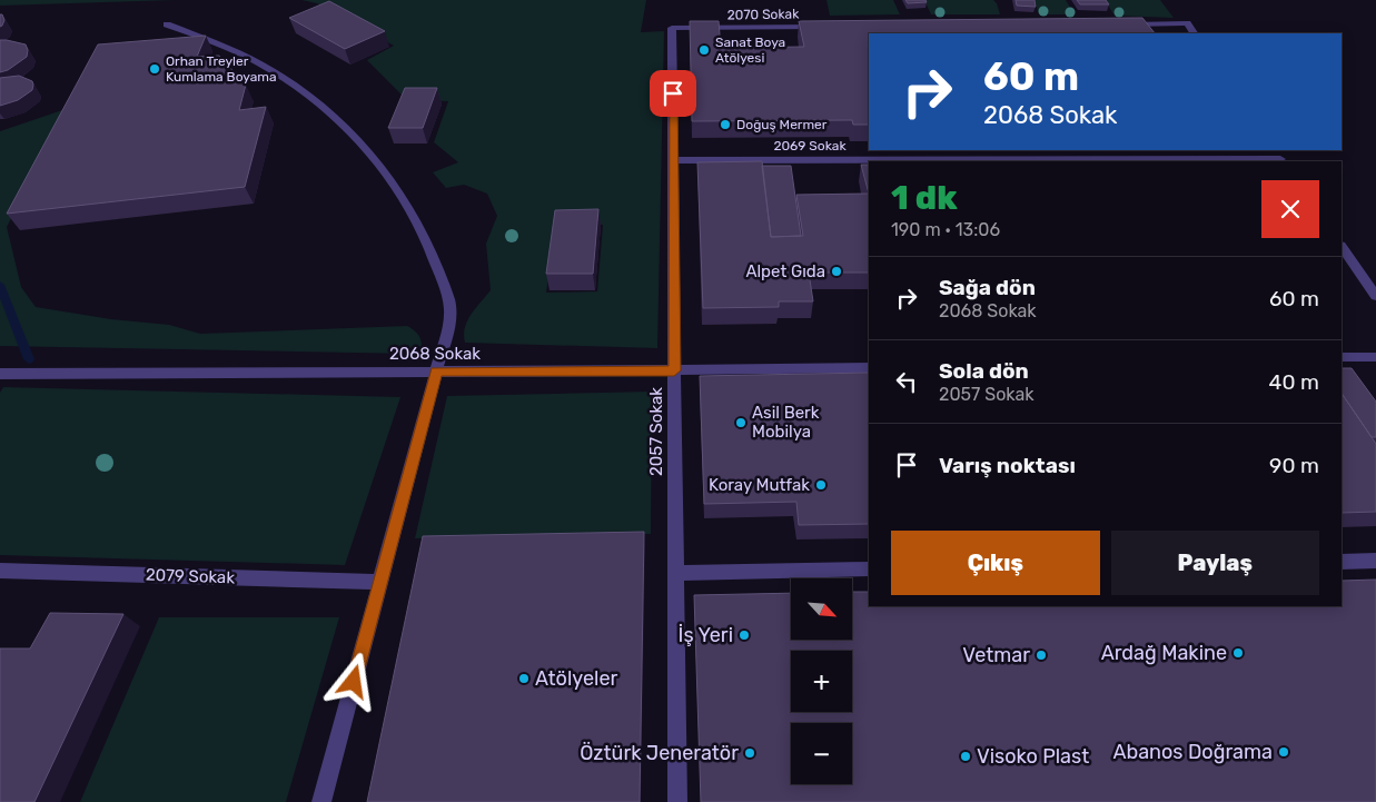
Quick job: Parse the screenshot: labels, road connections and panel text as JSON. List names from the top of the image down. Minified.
{"streets":{"lane":["2070 Sokak","2069 Sokak","2068 Sokak","2057 Sokak","2079 Sokak"]},"crossings":[["2070 Sokak","2057 Sokak"],["2069 Sokak","2057 Sokak"],["2068 Sokak","2057 Sokak"]],"places":["Sanat Boya Atölyesi","Orhan Treyler Kumlama Boyama","Doğuş Mermer","Alpet Gıda","Asil Berk Mobilya","Koray Mutfak","İş Yeri","Ardağ Makine","Vetmar","Atölyeler","Abanos Doğrama","Öztürk Jeneratör","Visoko Plast"],"north":"bottom right","page":{"turn":["60 m","2068 Sokak"],"heading":["1 dk","190 m · 13:06"],"list":[{"name":"Sağa dön","note":"2068 Sokak","value":"60 m"},{"name":"Sola dön","note":"2057 Sokak","value":"40 m"},{"name":"Varış noktası","value":"90 m"}],"buttons":["Çıkış","Paylaş"],"map_buttons":["+","−"]}}
